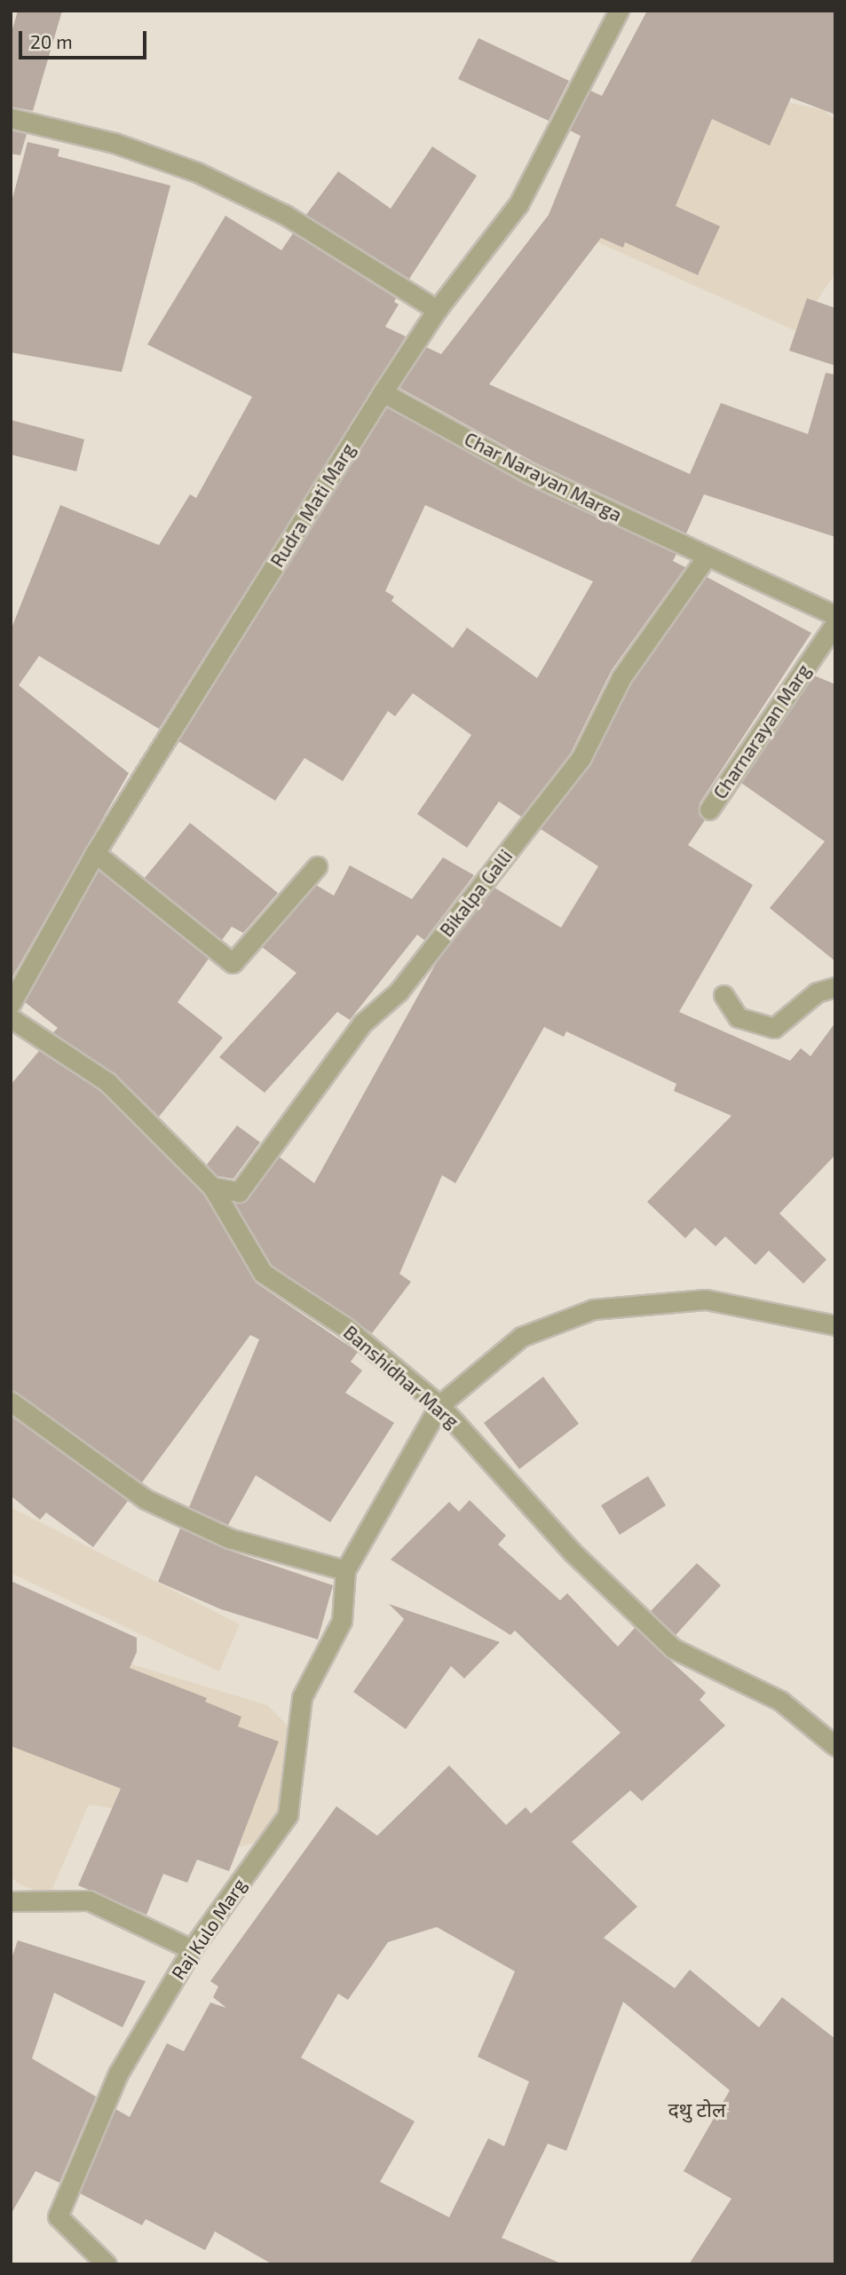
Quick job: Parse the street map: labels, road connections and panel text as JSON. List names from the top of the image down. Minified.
{"streets":{"street":["Char Narayan Marga","Rudra Mati Marg","Charnarayan Marg","Bikalpa Galli","Banshidhar Marg","Raj Kulo Marg"]},"crossings":[["Char Narayan Marga","Rudra Mati Marg"],["Char Narayan Marga","Bikalpa Galli"],["Bikalpa Galli","Banshidhar Marg"]],"districts":["दथु टोल"],"scale_bar":"20 m"}
